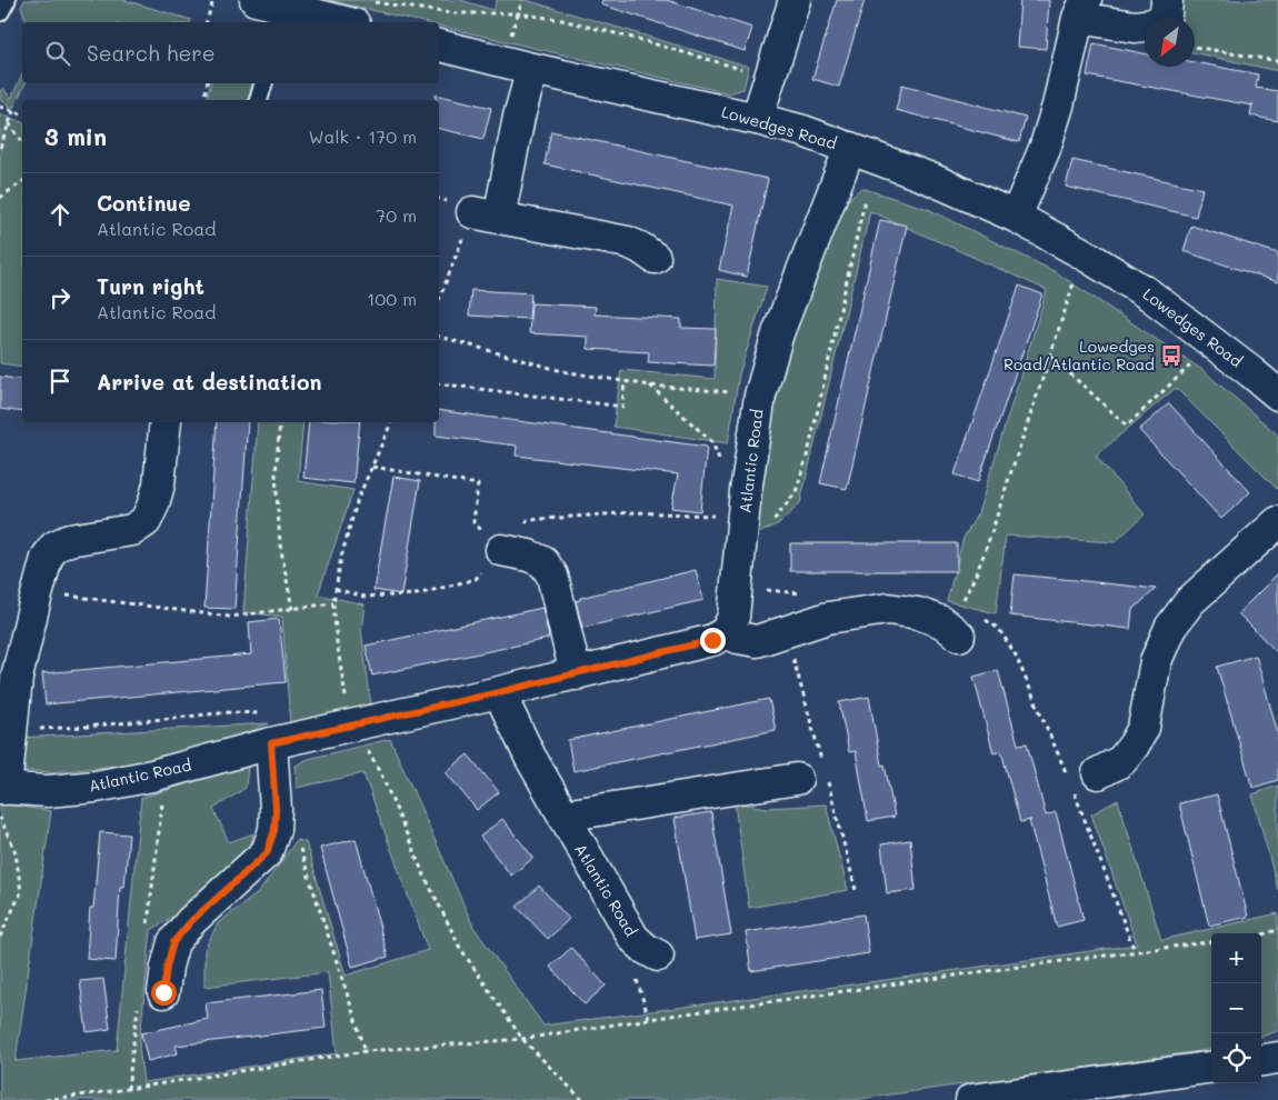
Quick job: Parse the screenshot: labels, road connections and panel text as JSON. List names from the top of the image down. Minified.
{"streets":{"street":["Lowedges Road","Atlantic Road"]},"crossings":[["Lowedges Road","Atlantic Road"]],"places":{"bus stop":["Lowedges Road/Atlantic Road"]},"north":"bottom left","page":{"search":"Search here","heading":["3 min","Walk · 170 m"],"list":[["Continue","Atlantic Road","70 m"],["Turn right","Atlantic Road","100 m"],"Arrive at destination"],"map_buttons":["+","−"]}}
